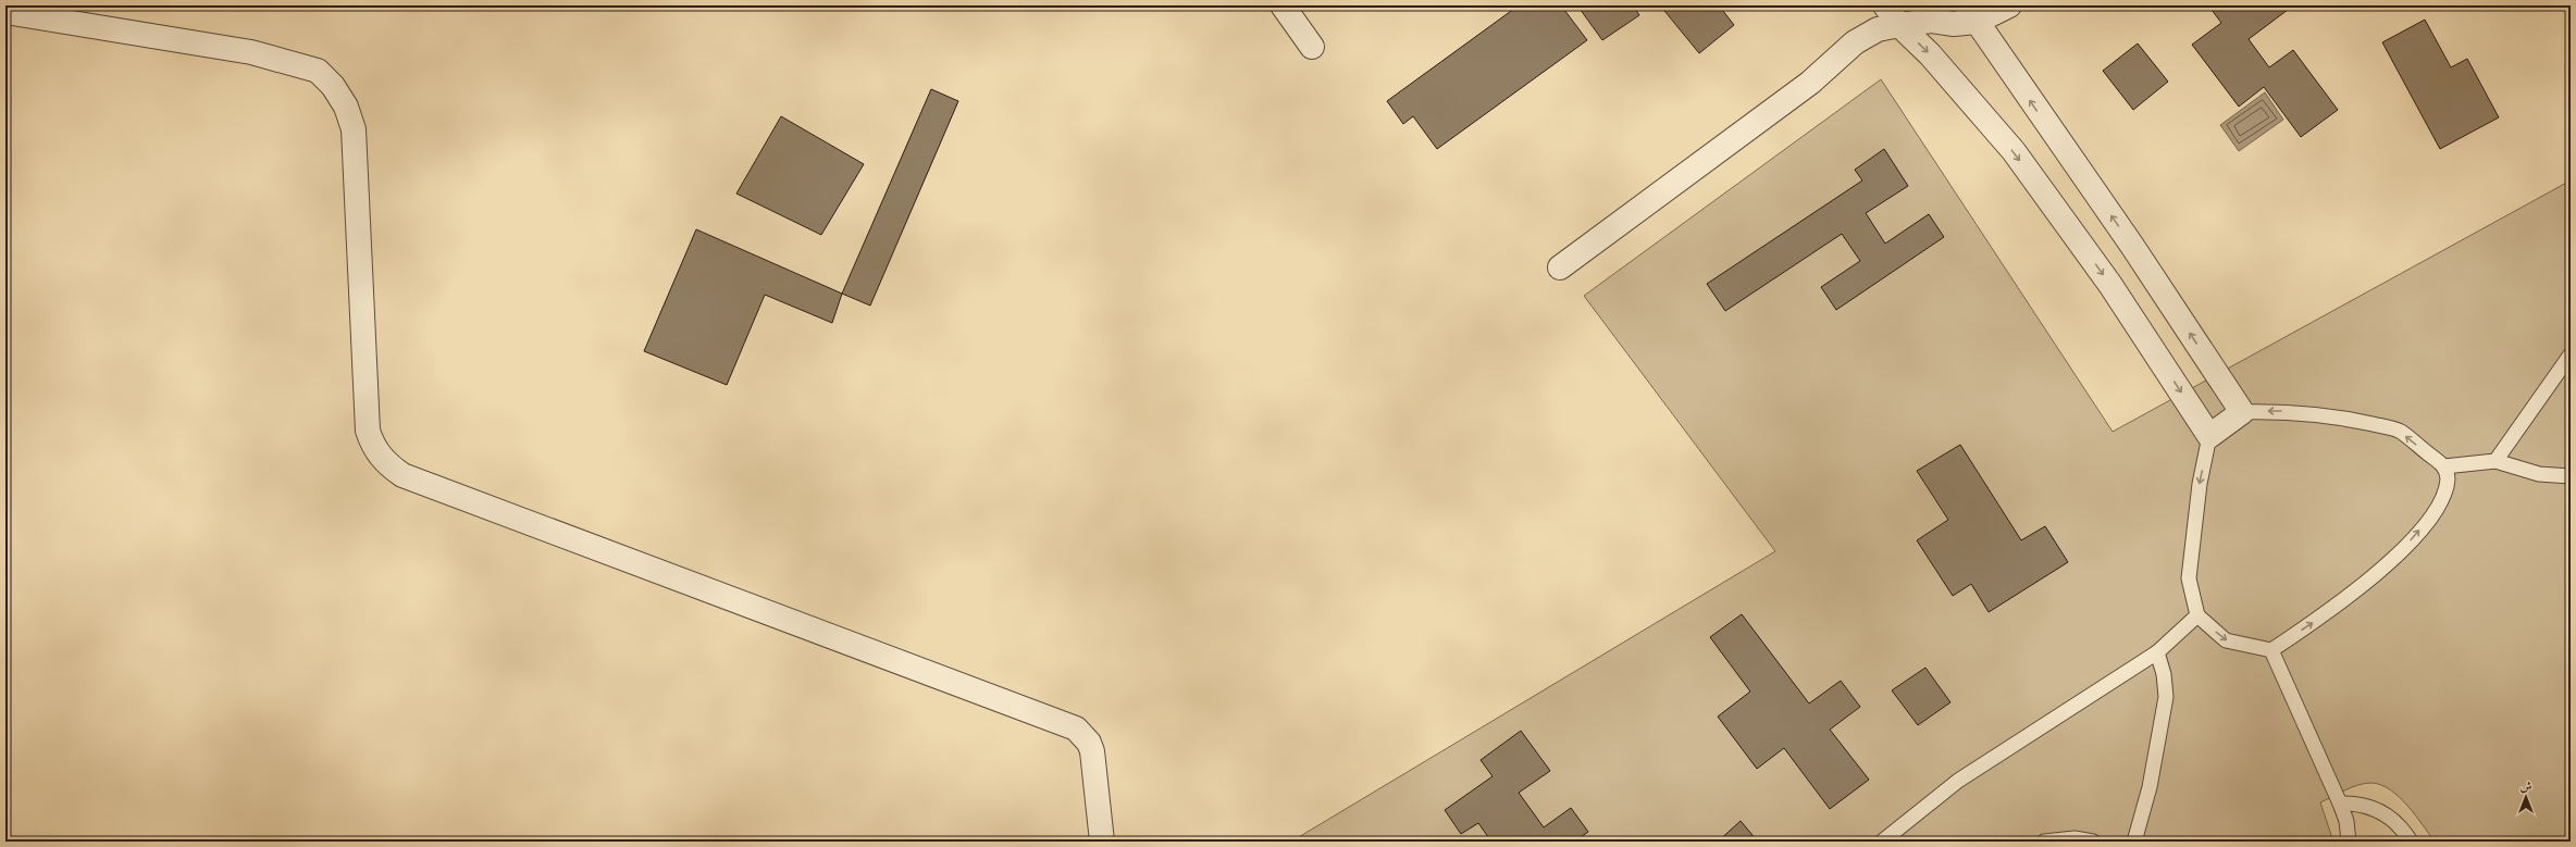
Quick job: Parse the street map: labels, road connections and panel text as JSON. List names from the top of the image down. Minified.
{"north":"top"}
